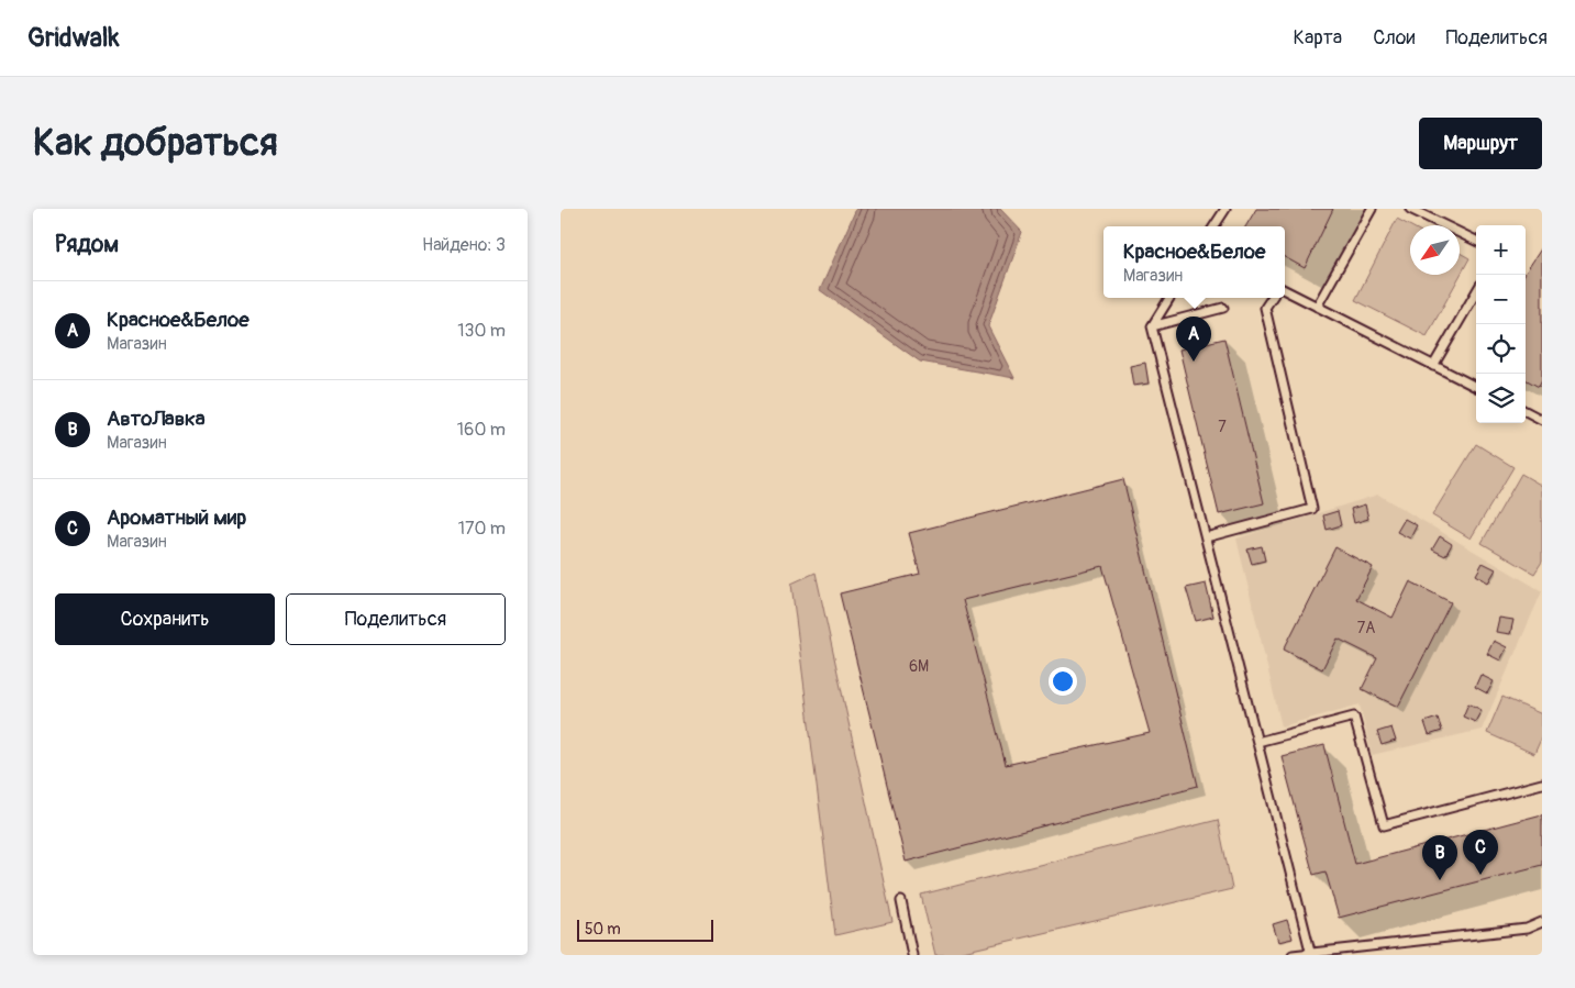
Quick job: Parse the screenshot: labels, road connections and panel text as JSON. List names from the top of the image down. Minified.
{"house_numbers":["7","7А","6М"],"scale_bar":"50 m","north":"bottom left","page":{"header":"Gridwalk","nav":["Карта","Слои","Поделиться"],"buttons":["Маршрут",["Сохранить","Поделиться"]],"title":"Как добраться","heading":["Рядом","Найдено: 3"],"map_buttons":["+","−"],"popup":["Красное&Белое","Магазин"],"list":[{"mark":"A","name":"Красное&Белое","note":"Магазин","value":"130 m"},{"mark":"B","name":"АвтоЛавка","note":"Магазин","value":"160 m"},{"mark":"C","name":"Ароматный мир","note":"Магазин","value":"170 m"}],"pins":["A","C","B"],"scale":"50 m"}}
